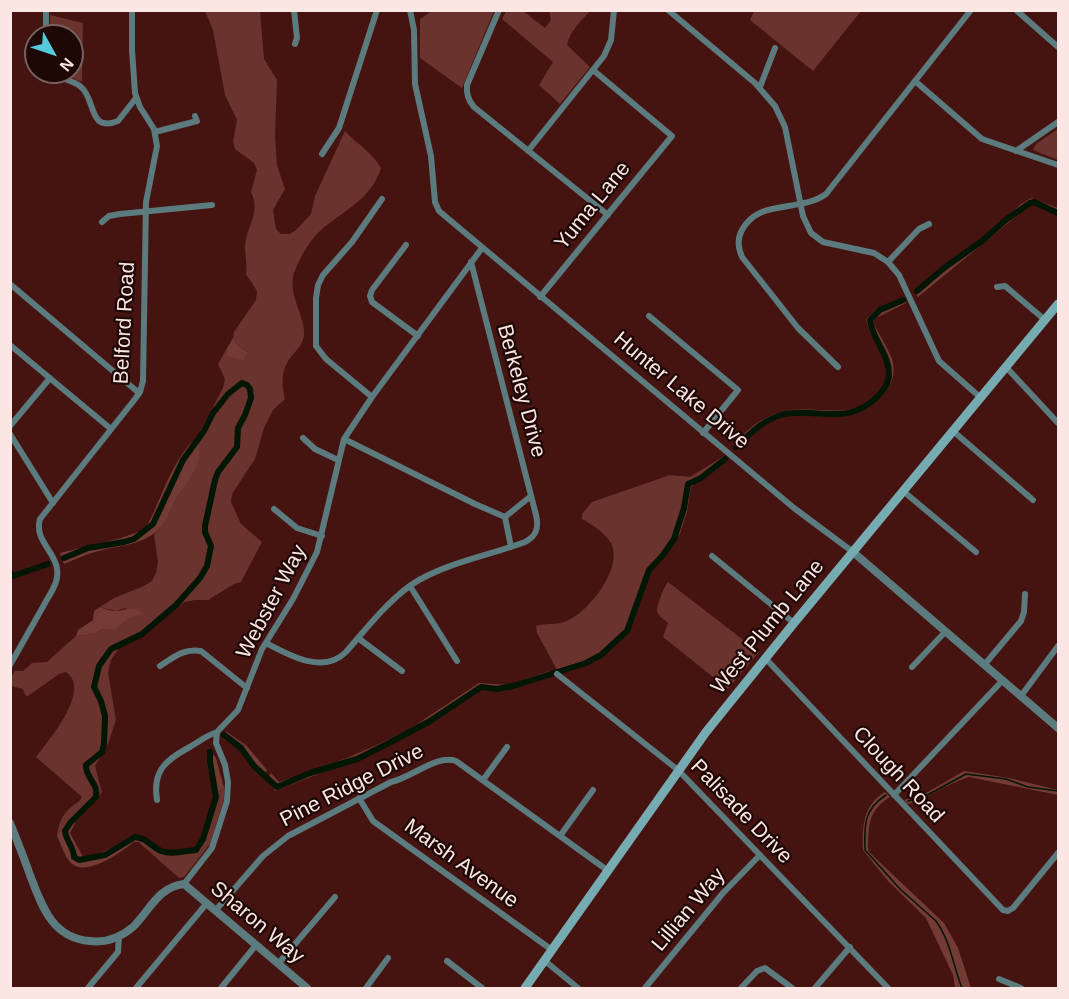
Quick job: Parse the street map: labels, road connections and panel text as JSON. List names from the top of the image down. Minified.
{"streets":{"main road":["West Plumb Lane"],"street":["Yuma Lane","Belford Road","Berkeley Drive","Hunter Lake Drive","Webster Way","Clough Road","Pine Ridge Drive","Palisade Drive","Marsh Avenue","Lillian Way","Sharon Way"]},"crossings":[["Yuma Lane","Hunter Lake Drive"],["Berkeley Drive","Webster Way"],["Hunter Lake Drive","Webster Way"],["Hunter Lake Drive","West Plumb Lane"],["West Plumb Lane","Clough Road"],["West Plumb Lane","Pine Ridge Drive"],["West Plumb Lane","Palisade Drive"],["West Plumb Lane","Marsh Avenue"],["Pine Ridge Drive","Marsh Avenue"],["Pine Ridge Drive","Sharon Way"],["Palisade Drive","Lillian Way"]],"north":"bottom right"}
